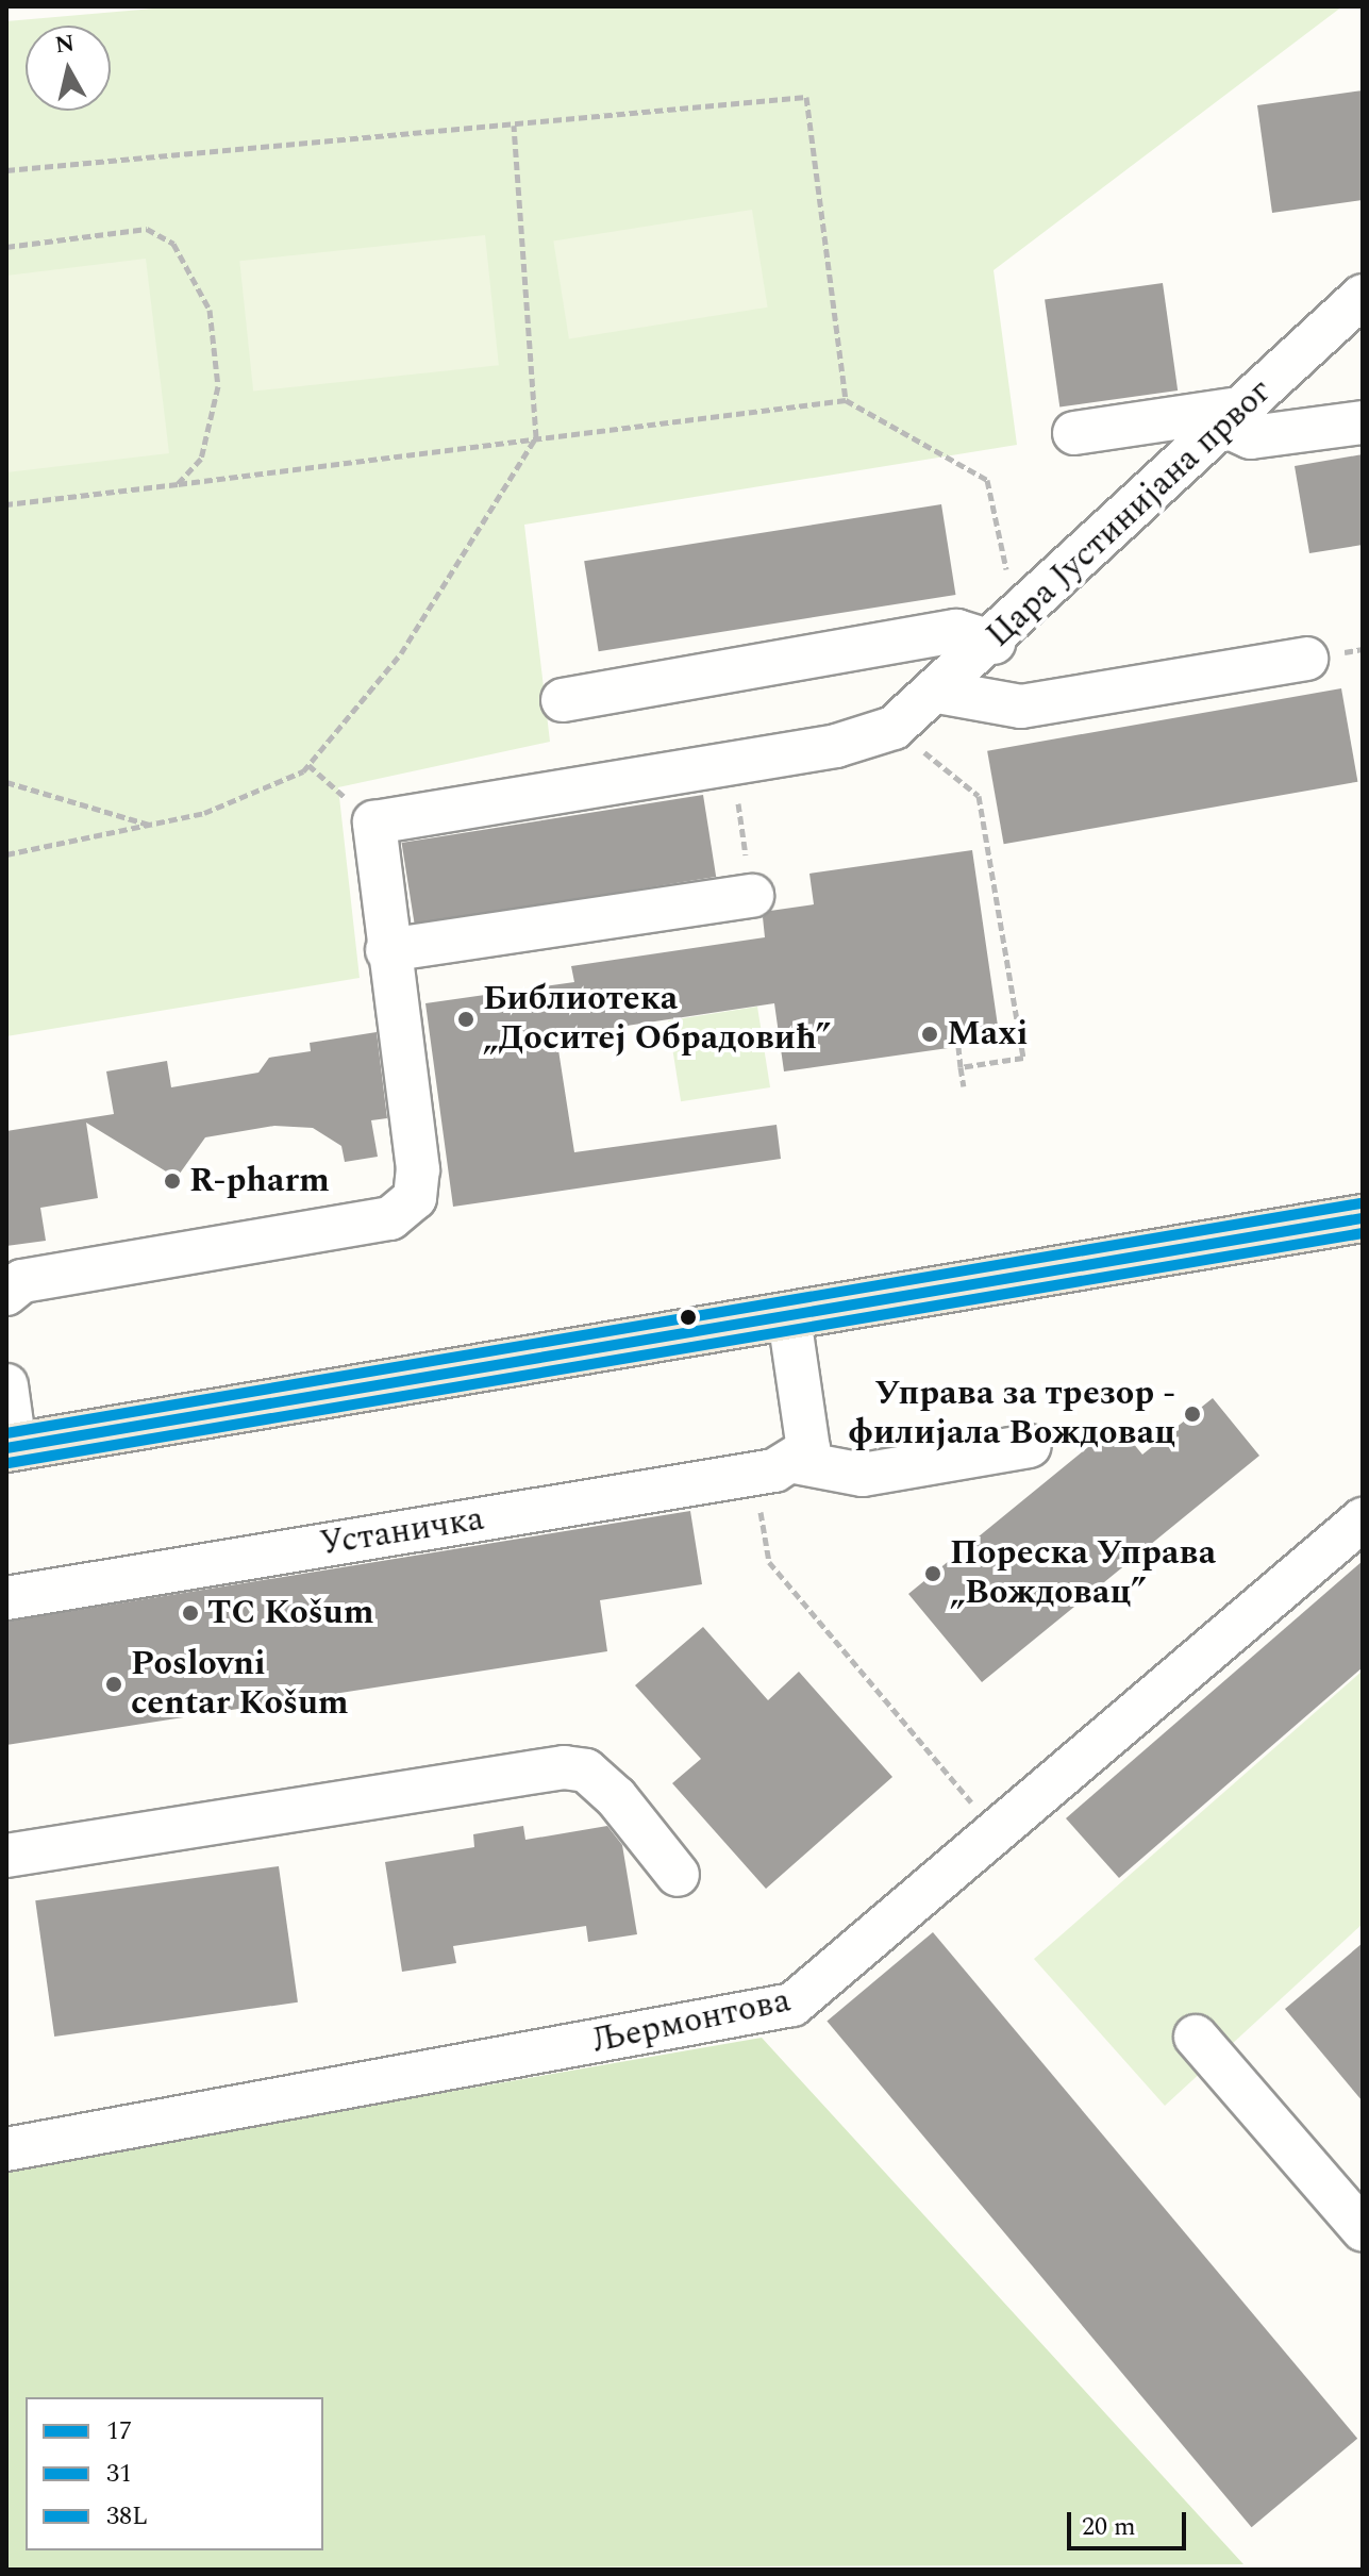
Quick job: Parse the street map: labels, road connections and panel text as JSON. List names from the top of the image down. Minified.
{"streets":{"street":["Цара Јустинијана првог","Устаничка","Љермонтова"]},"places":["Библиотека „Доситеј Обрадовић”","Maxi","R-pharm","Управа за трезор - филијала Вождовац","Пореска Управа „Вождовац”","TC Košum","Poslovni centar Košum"],"lines":["transit line 38L","transit line 17","transit line 31"],"legend":["17","31","38L"],"scale_bar":"20 m","north":"top"}
